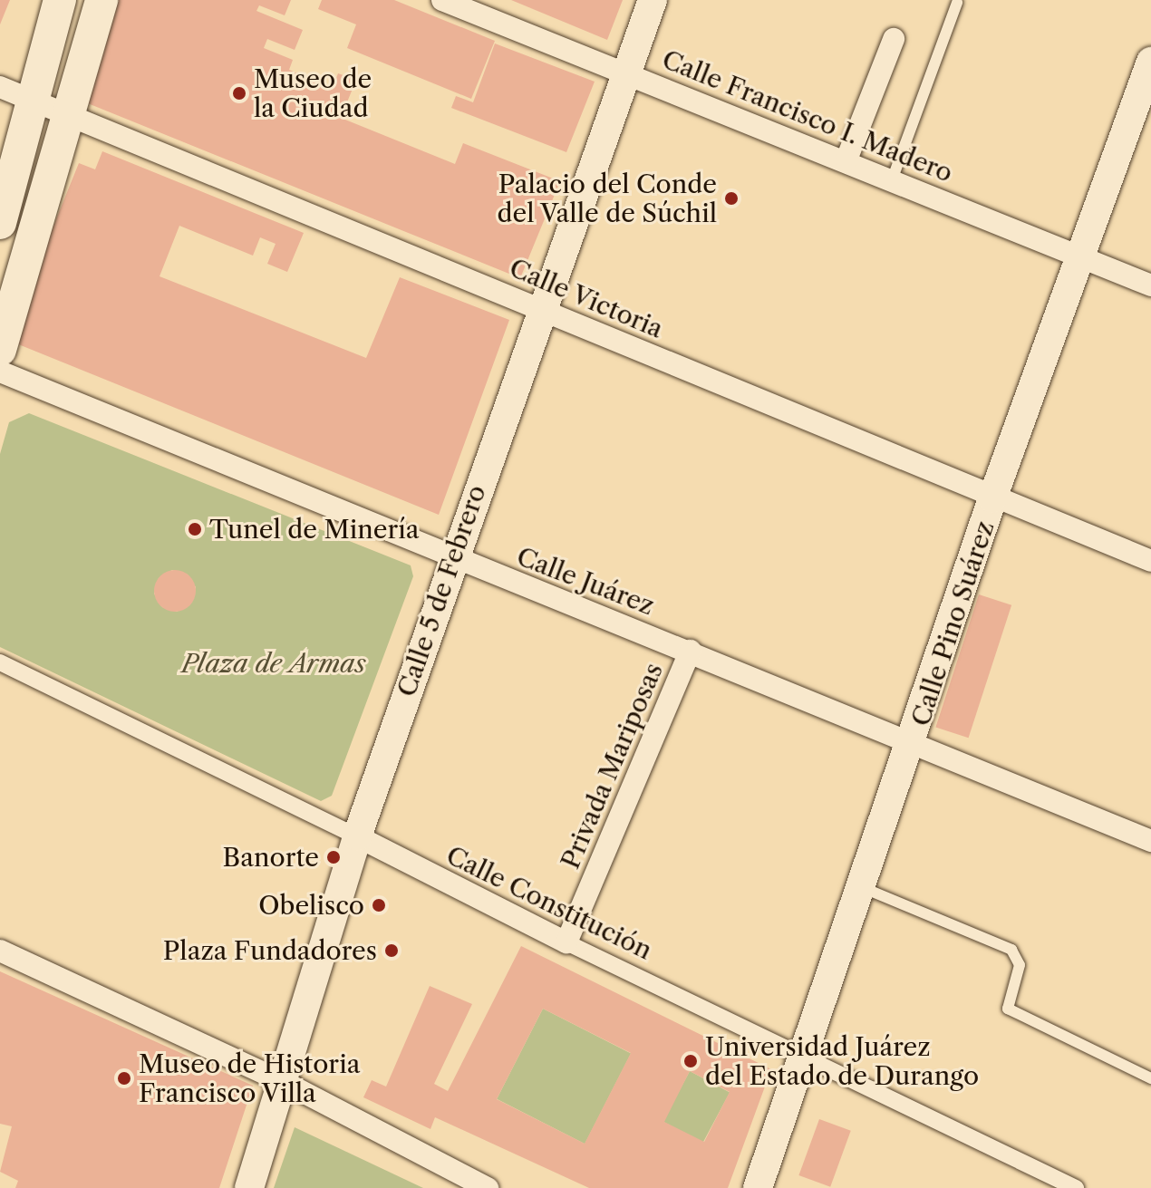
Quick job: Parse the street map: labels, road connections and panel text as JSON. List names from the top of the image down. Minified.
{"streets":{"street":["Calle Francisco I. Madero","Calle Victoria","Calle Juárez","Calle 5 de Febrero","Calle Pino Suárez","Privada Mariposas","Calle Constitución"]},"crossings":[["Calle Francisco I. Madero","Calle 5 de Febrero"],["Calle Francisco I. Madero","Calle Pino Suárez"],["Calle Victoria","Calle 5 de Febrero"],["Calle Victoria","Calle Pino Suárez"],["Calle Juárez","Calle 5 de Febrero"],["Calle Juárez","Calle Pino Suárez"],["Calle Juárez","Privada Mariposas"],["Calle 5 de Febrero","Calle Constitución"],["Calle Pino Suárez","Calle Constitución"],["Privada Mariposas","Calle Constitución"]],"parks":["Plaza de Armas"],"places":["Museo de la Ciudad","Palacio del Conde del Valle de Súchil","Tunel de Minería","Banorte","Obelisco","Plaza Fundadores","Universidad Juárez del Estado de Durango","Museo de Historia Francisco Villa"]}
